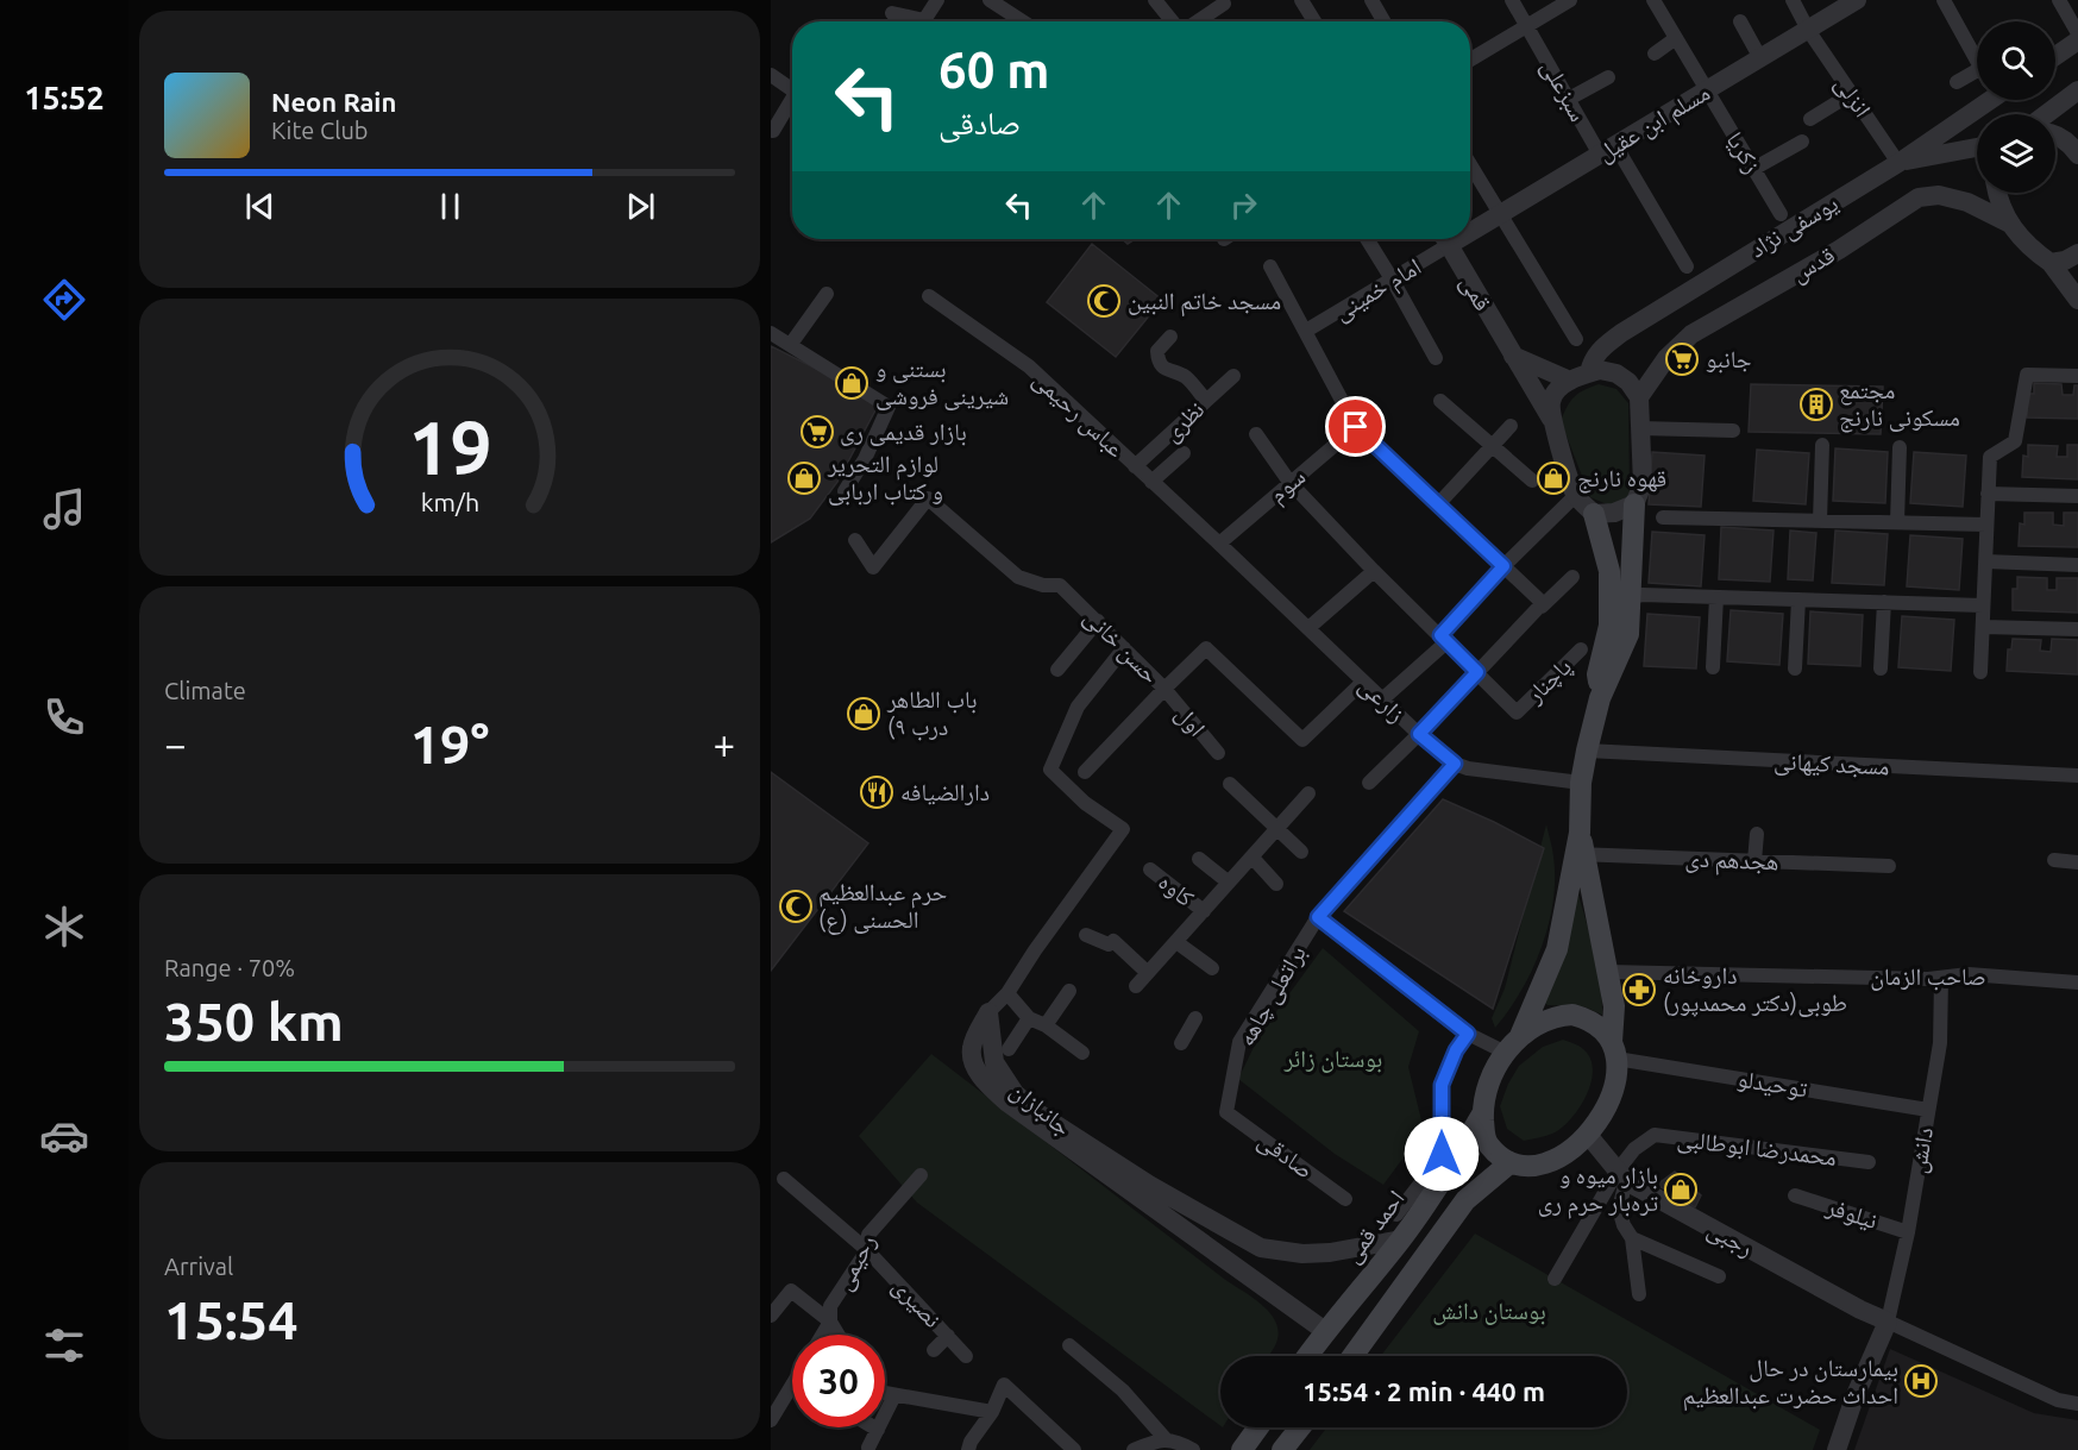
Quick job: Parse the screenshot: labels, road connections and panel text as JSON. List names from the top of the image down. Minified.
{"streets":{"main road":["احمد قمی"],"street":["سبزعلی","انزلی","مسلم ابن عقیل","زکریا","یوسفی نژاد","قدس","امام خمینی","قمی","عباس رحیمی","نظری","سوم","حسن خانی","پاچنار","زارعی","اول","مسجد کیهانی","هجدهم دی","کاوه","صاحب الزمان","براتعلی چاهه","توحیدلو","جانبازان","محمدرضا ابوطالبی","دانش","صادقی","نیلوفر","رجبی","رحیمی","نصیری"]},"crossings":[["سبزعلی","مسلم ابن عقیل"],["انزلی","مسلم ابن عقیل"],["انزلی","یوسفی نژاد"],["مسلم ابن عقیل","زکریا"],["یوسفی نژاد","قدس"],["یوسفی نژاد","قمی"],["قدس","قمی"],["عباس رحیمی","نظری"],["عباس رحیمی","سوم"],["عباس رحیمی","زارعی"],["سوم","زارعی"],["حسن خانی","زارعی"],["حسن خانی","اول"],["زارعی","براتعلی چاهه"],["صاحب الزمان","دانش"],["براتعلی چاهه","صادقی"],["توحیدلو","دانش"],["توحیدلو","احمد قمی"],["توحیدلو","رجبی"],["جانبازان","احمد قمی"],["محمدرضا ابوطالبی","رجبی"],["دانش","نیلوفر"],["دانش","رجبی"],["احمد قمی","رجبی"],["رحیمی","نصیری"]],"parks":["بوستان زائر","بوستان دانش"],"places":{"mosque":["مسجد خاتم النبین","حرم عبدالعظیم الحسنی (ع)"],"supermarket":["جانبو","بازار قدیمی ری"],"shop":["بستنی و شیرینی فروشی","لوازم التحریر و کتاب اربابی","قهوه نارنج","باب الطاهر (درب ۹","بازار میوه و تره‌بار حرم ری"],"building":["مجتمع مسکونی نارنج"],"restaurant":["دارالضیافه"],"pharmacy":["داروخانه طوبی(دکتر محمدپور)"],"hospital":["بیمارستان در حال احداث حضرت عبدالعظیم"]},"page":{"tabs":"15:52","turn":["60 m","صادقی"],"song":["Neon Rain","Kite Club"],"tile":["Climate",["Range · 70%","350 km"],["Arrival","15:54"]],"heat":["−","19°","+"],"limit":"30","trip":"15:54 · 2 min · 440 m","gauge":["19","km/h"]}}
